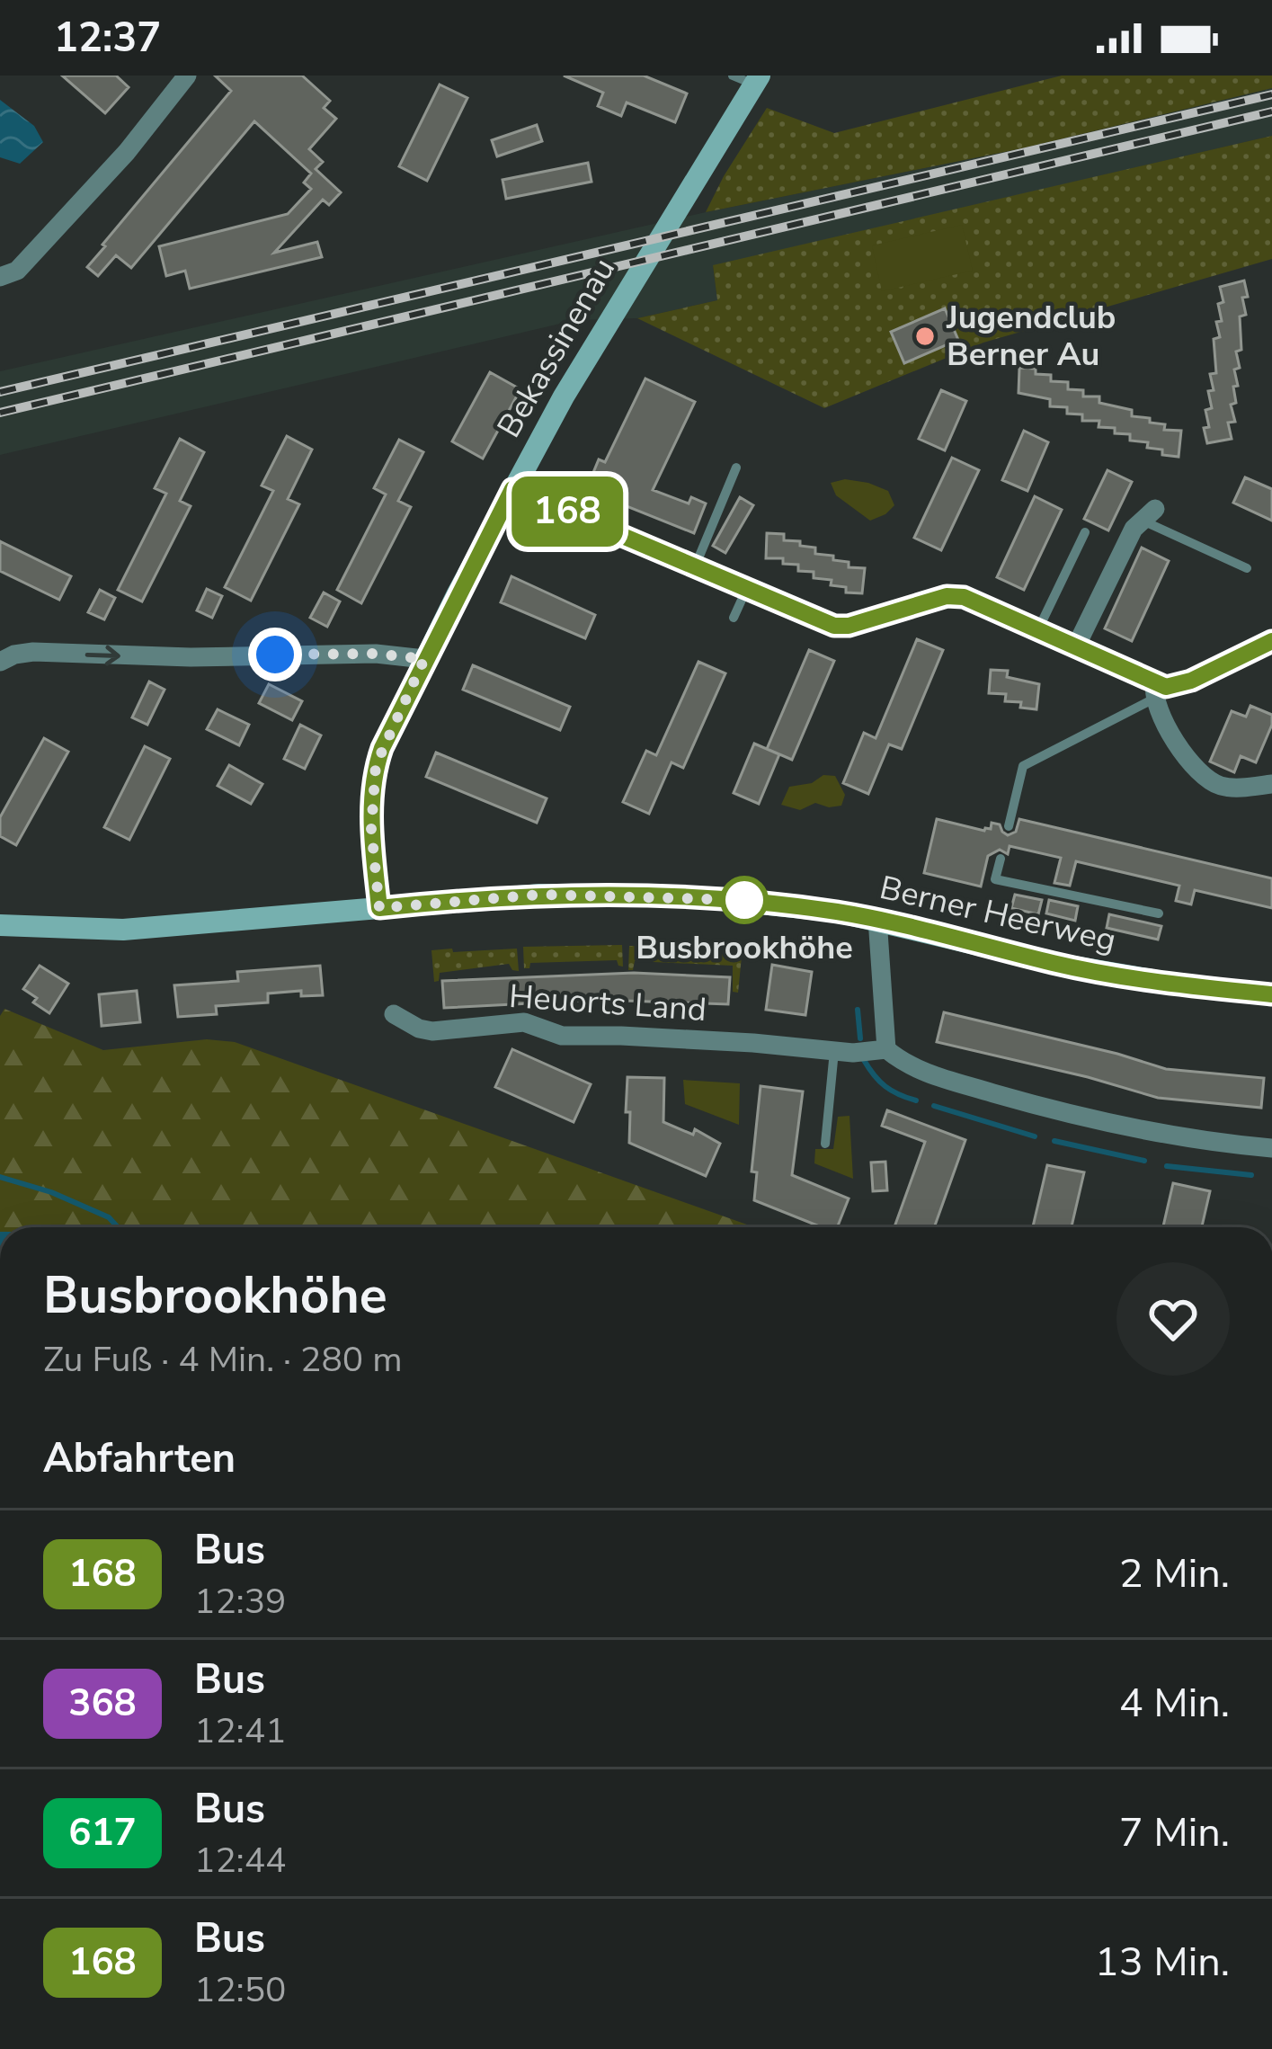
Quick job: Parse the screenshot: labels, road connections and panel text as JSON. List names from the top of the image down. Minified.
{"streets":{"main road":["Bekassinenau","Berner Heerweg"],"street":["Heuorts Land"]},"crossings":[["Bekassinenau","Berner Heerweg"]],"places":["Jugendclub Berner Au","Busbrookhöhe"],"lines":["bus line 168"],"page":{"status":"12:37","on_map":"168","heading":[["Busbrookhöhe","Zu Fuß · 4 Min. · 280 m"],"Abfahrten"],"list":[{"mark":"168","name":"Bus","note":"12:39","value":"2 Min."},{"mark":"368","name":"Bus","note":"12:41","value":"4 Min."},{"mark":"617","name":"Bus","note":"12:44","value":"7 Min."},{"mark":"168","name":"Bus","note":"12:50","value":"13 Min."}]}}
